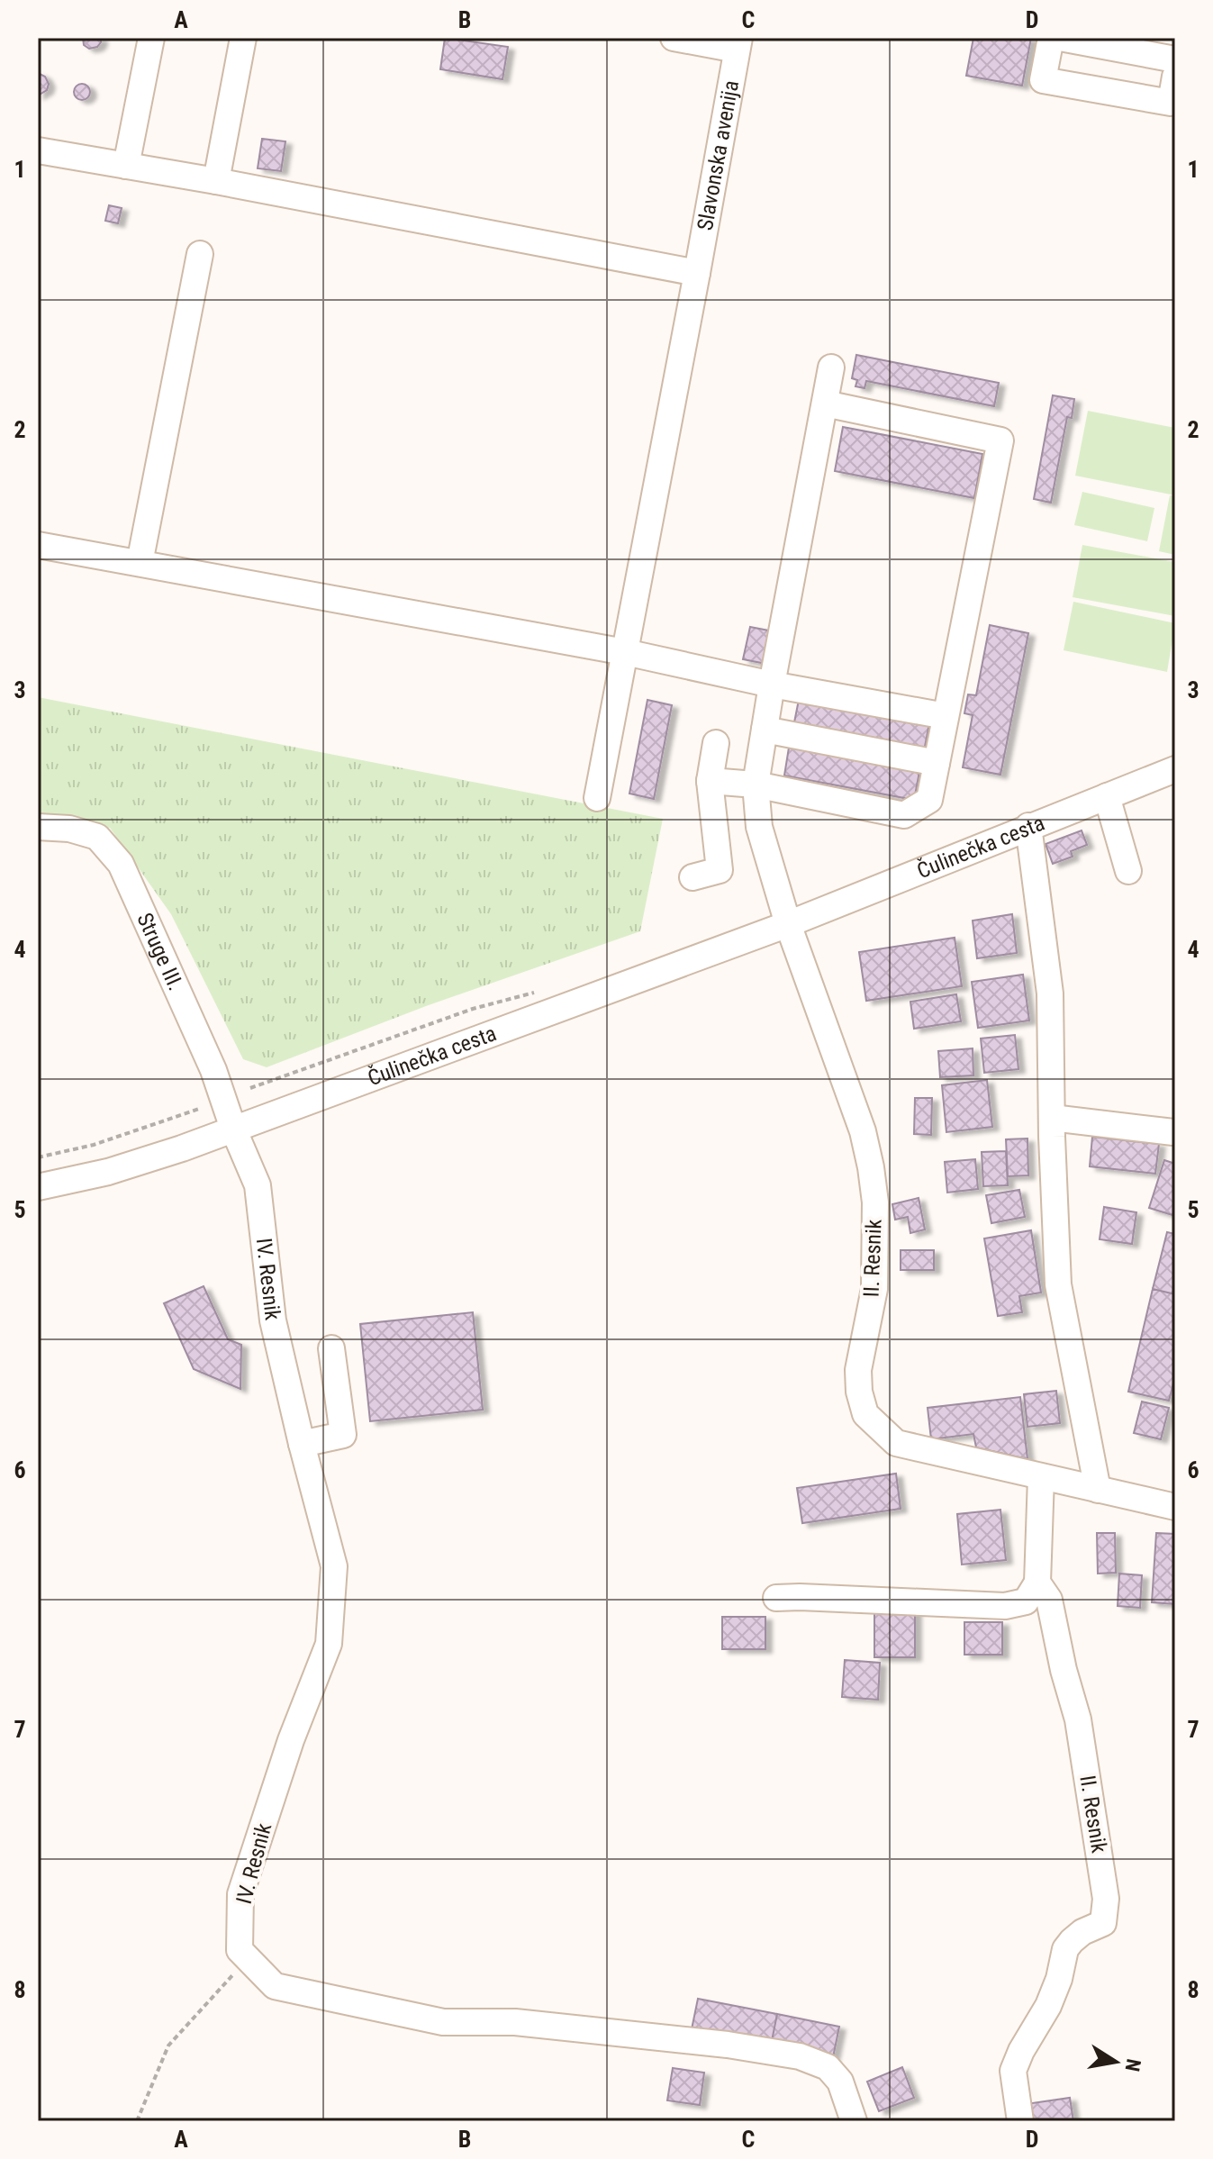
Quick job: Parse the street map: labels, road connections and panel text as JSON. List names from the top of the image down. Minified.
{"streets":{"street":["Slavonska avenija","Čulinečka cesta","Struge III.","II. Resnik","IV. Resnik"]},"crossings":[["Čulinečka cesta","Struge III."],["Čulinečka cesta","II. Resnik"],["Čulinečka cesta","IV. Resnik"],["Struge III.","IV. Resnik"]],"north":"right","grid":{"columns":["A","B","C","D"],"rows":["1","2","3","4","5","6","7","8"]}}
